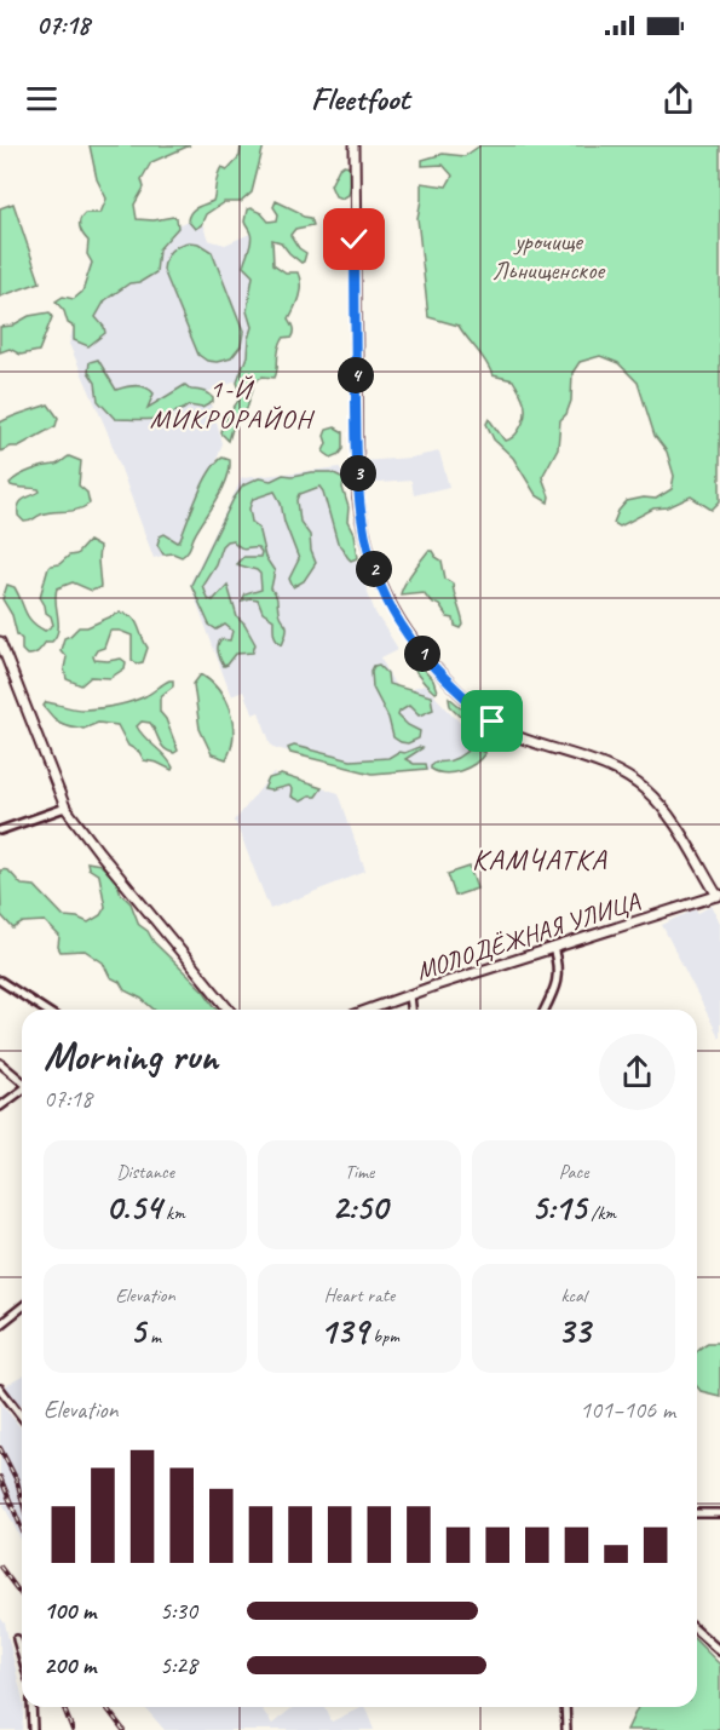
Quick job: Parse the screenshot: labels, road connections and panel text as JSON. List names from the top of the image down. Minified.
{"streets":{"street":["МОЛОДЁЖНАЯ УЛИЦА"]},"districts":["1-Й МИКРОРАЙОН","КАМЧАТКА"],"parks":["урочище Льнищенское"],"page":{"status":"07:18","header":"Fleetfoot","pins":["4","3","2","1"],"heading":["Morning run","07:18"],"stats":[["Distance","0.54 km"],["Time","2:50"],["Pace","5:15 /km"],["Elevation","5 m"],["Heart rate","139 bpm"],["kcal","33"]],"chart":["Elevation","101–106 m"],"list":[{"name":"100 m","note":"5:30"},{"name":"200 m","note":"5:28"}]}}
